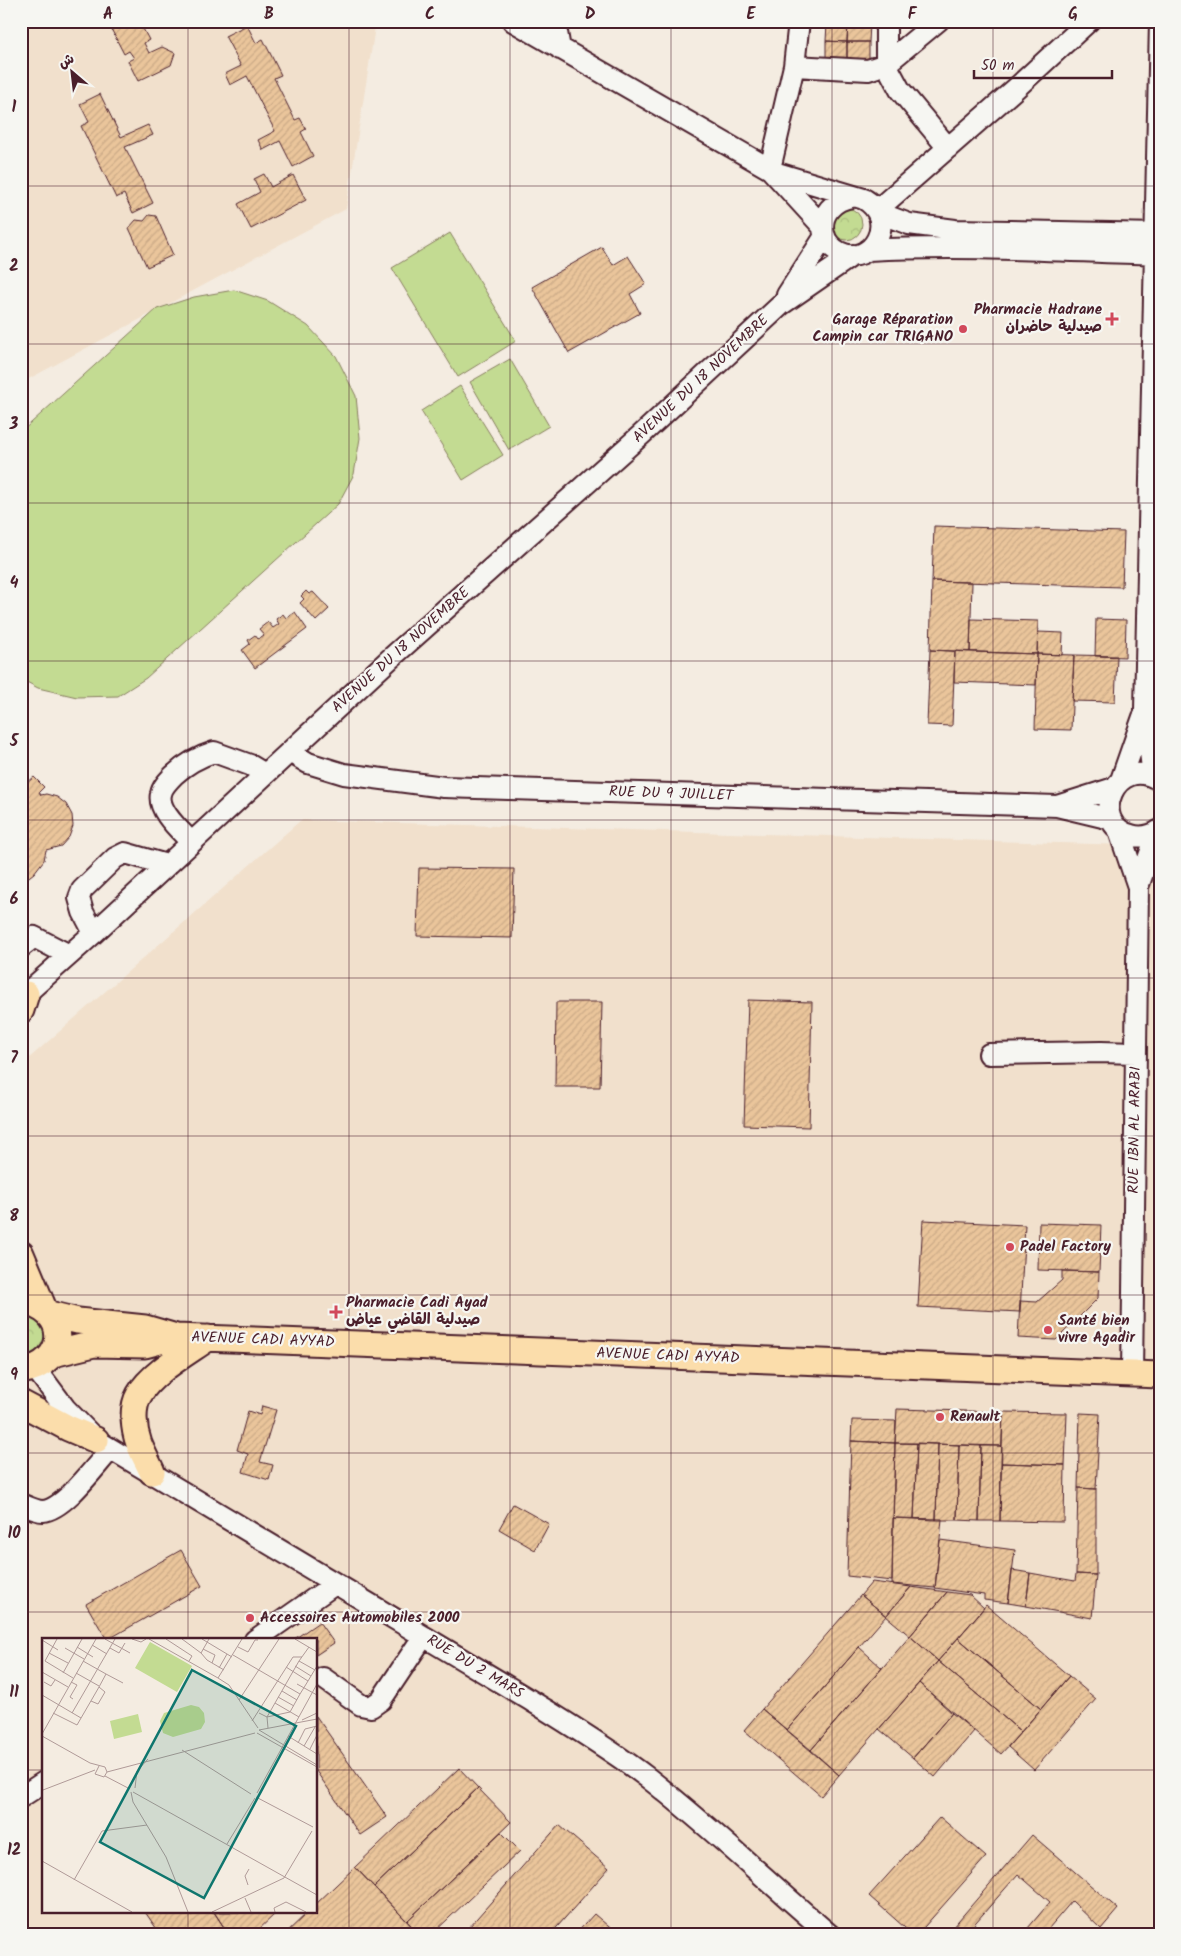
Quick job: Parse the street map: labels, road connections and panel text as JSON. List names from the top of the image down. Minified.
{"streets":{"main road":["AVENUE CADI AYYAD"],"street":["AVENUE DU 18 NOVEMBRE","RUE DU 9 JUILLET","RUE IBN AL ARABI","RUE DU 2 MARS"]},"crossings":[["AVENUE DU 18 NOVEMBRE","RUE DU 9 JUILLET"],["RUE DU 9 JUILLET","RUE IBN AL ARABI"],["RUE IBN AL ARABI","AVENUE CADI AYYAD"],["AVENUE CADI AYYAD","RUE DU 2 MARS"]],"places":{"health":["Pharmacie Hadrane صيدلية حاضران","Pharmacie Cadi Ayad صيدلية القاضي عياض"],"other":["Garage Réparation Campin car TRIGANO","Padel Factory","Santé bien vivre Agadir","Renault","Accessoires Automobiles 2000"]},"scale_bar":"50 m","north":"top left","grid":{"columns":["A","B","C","D","E","F","G"],"rows":["1","2","3","4","5","6","7","8","9","10","11","12"]}}
